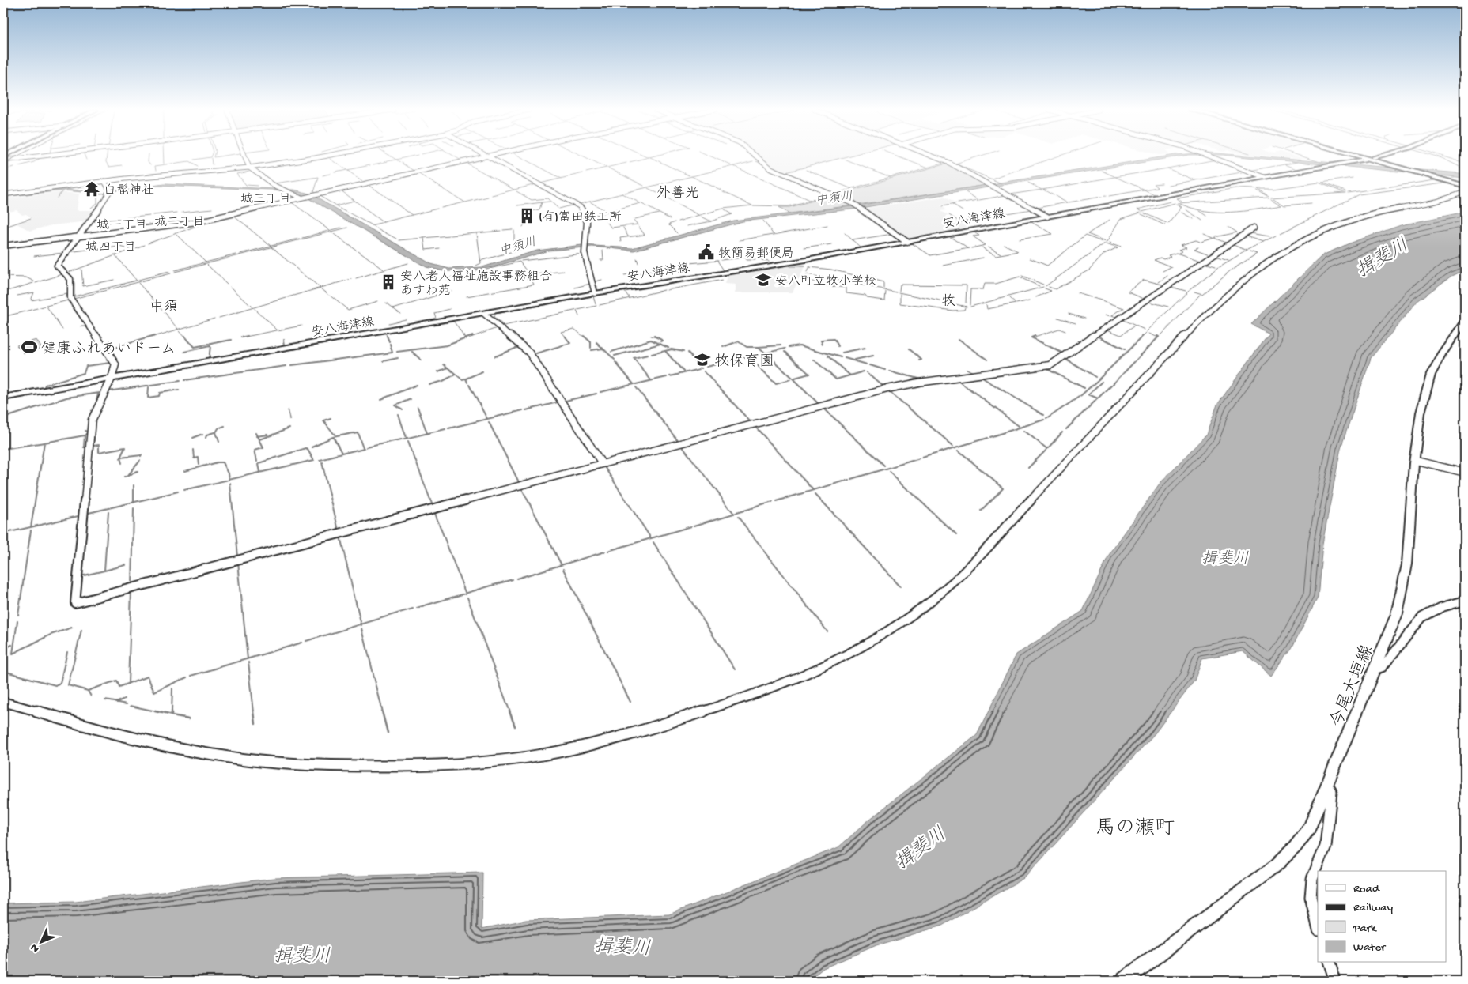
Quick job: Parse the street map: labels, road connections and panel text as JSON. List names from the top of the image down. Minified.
{"streets":{"main road":["安八海津線","今尾大垣線"]},"districts":["外善光","城三丁目","城二丁目","城一丁目","城四丁目","牧","中須","馬の瀬町"],"water":["中須川","揖斐川"],"places":{"temple":["白髭神社"],"building":["(有)富田鉄工所","安八老人福祉施設事務組合 あすわ苑"],"public building":["牧簡易郵便局"],"school or university":["安八町立牧小学校","牧保育園"],"sports":["健康ふれあいドーム"]},"legend":["Road","Railway","Park","Water"],"north":"bottom left"}
